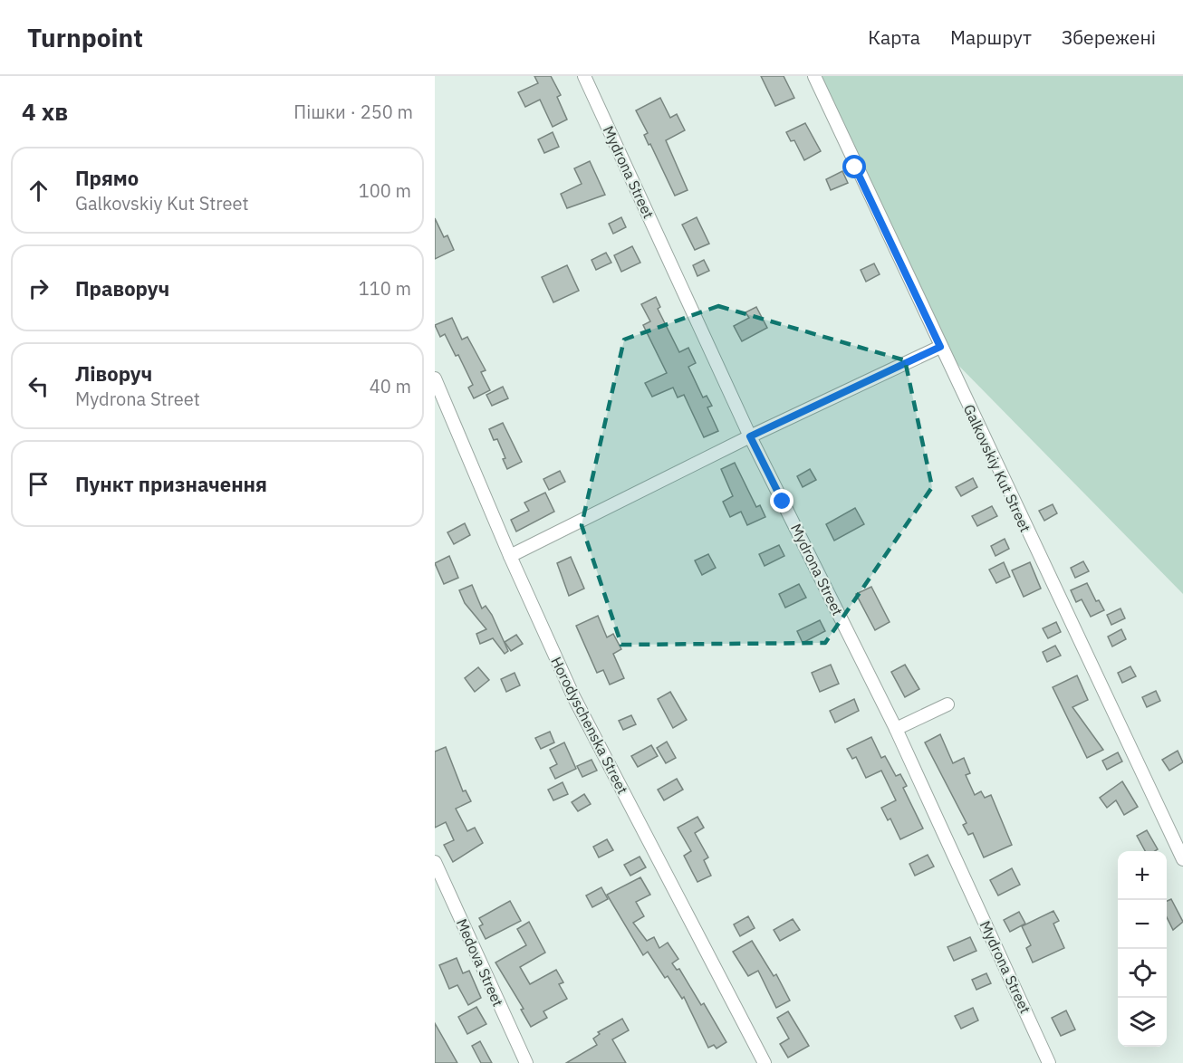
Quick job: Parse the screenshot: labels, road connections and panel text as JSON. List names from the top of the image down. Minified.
{"streets":{"street":["Mydrona Street","Galkovskiy Kut Street","Horodyschenska Street","Medova Street"]},"page":{"header":"Turnpoint","nav":["Карта","Маршрут","Збережені"],"heading":["4 хв","Пішки · 250 m"],"list":[["Прямо","Galkovskiy Kut Street","100 m"],["Праворуч","110 m"],["Ліворуч","Mydrona Street","40 m"],"Пункт призначення"],"map_buttons":["+","−"]}}
